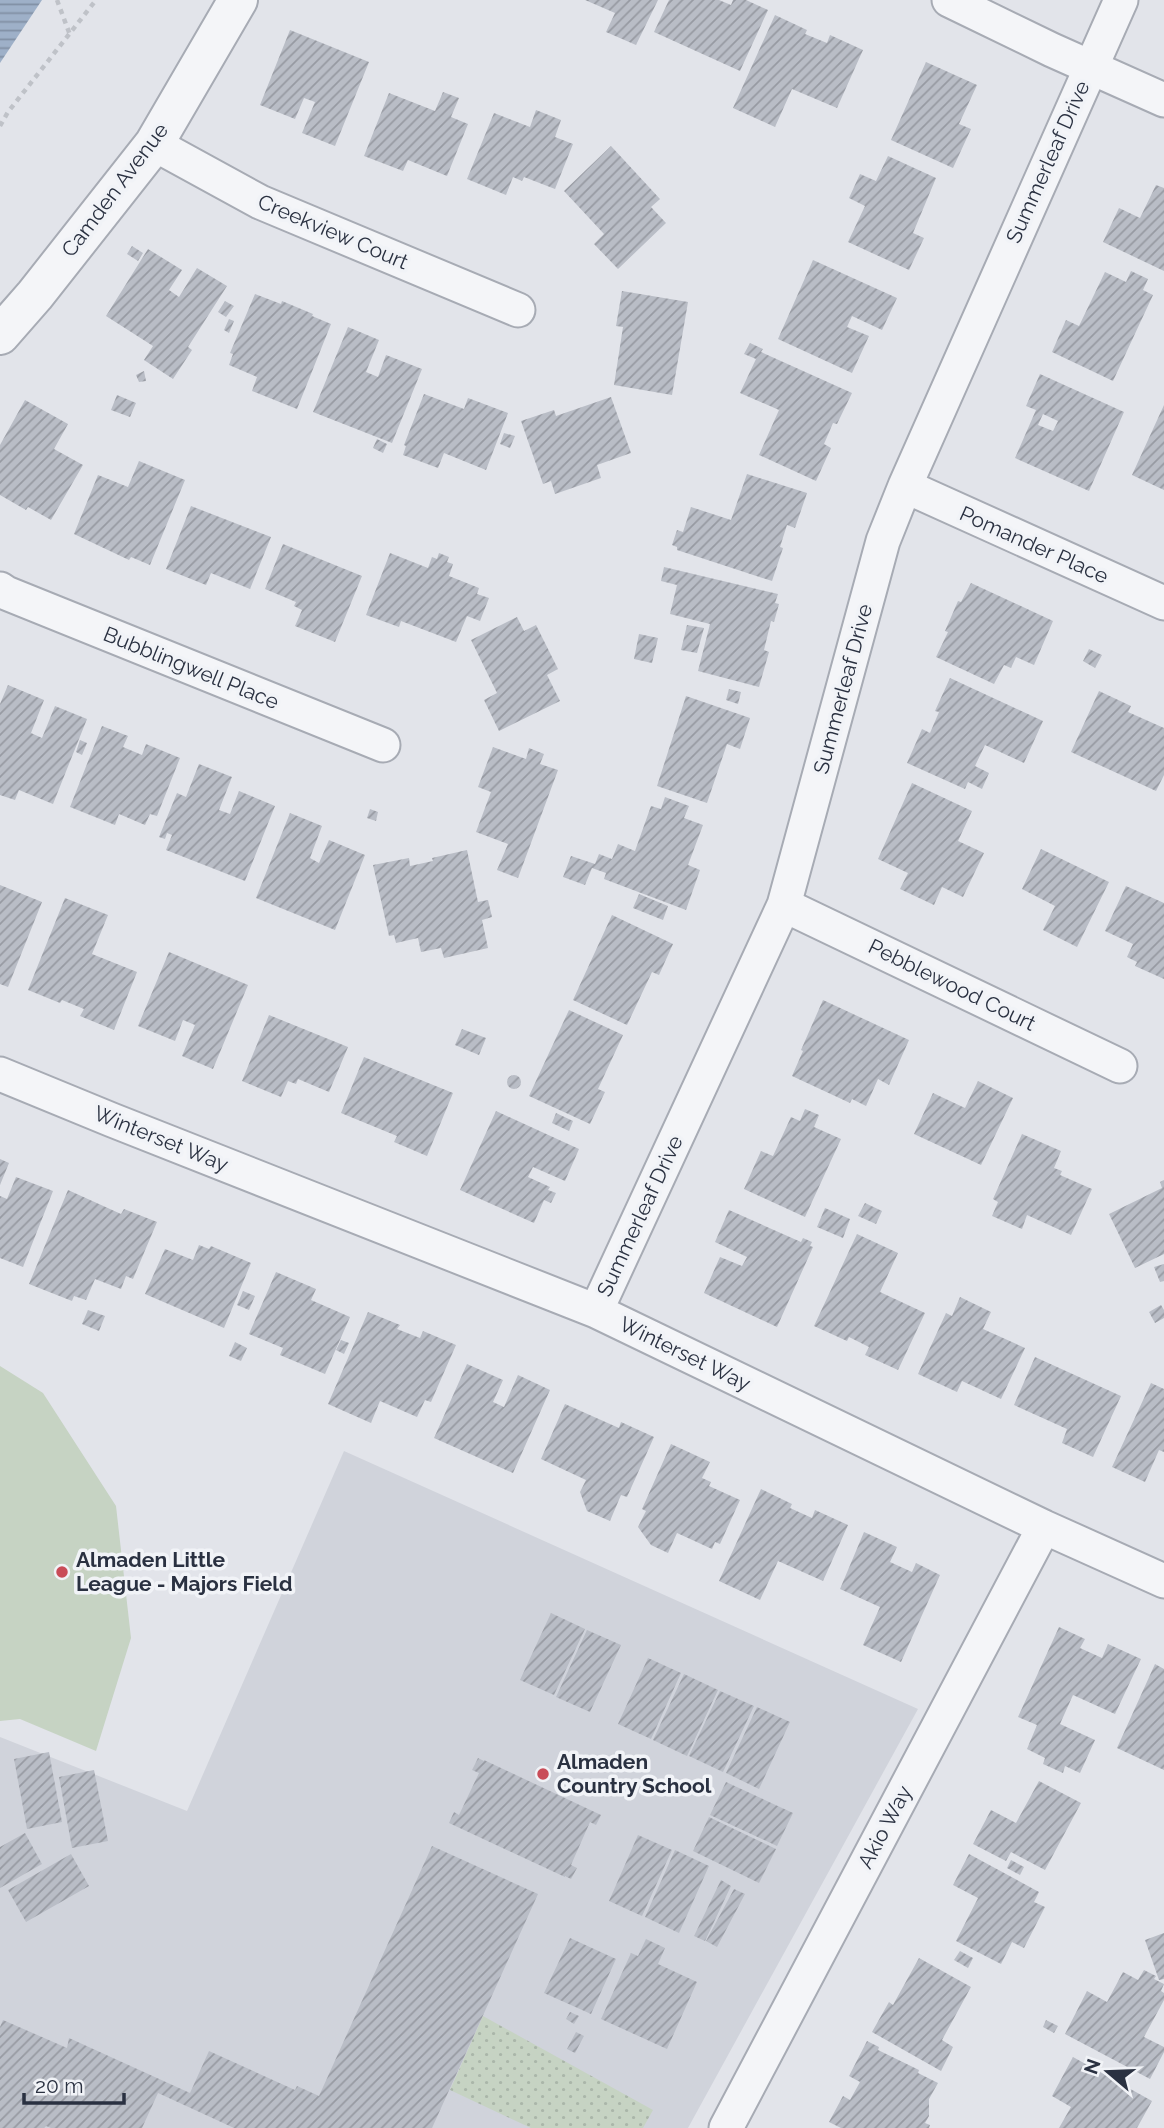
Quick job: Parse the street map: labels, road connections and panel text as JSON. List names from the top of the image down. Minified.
{"streets":{"street":["Summerleaf Drive","Camden Avenue","Creekview Court","Pomander Place","Bubblingwell Place","Pebblewood Court","Winterset Way","Akio Way"]},"crossings":[["Summerleaf Drive","Pomander Place"],["Summerleaf Drive","Pebblewood Court"],["Summerleaf Drive","Winterset Way"],["Camden Avenue","Creekview Court"],["Winterset Way","Akio Way"]],"places":["Almaden Little League - Majors Field","Almaden Country School"],"scale_bar":"20 m","north":"left"}
